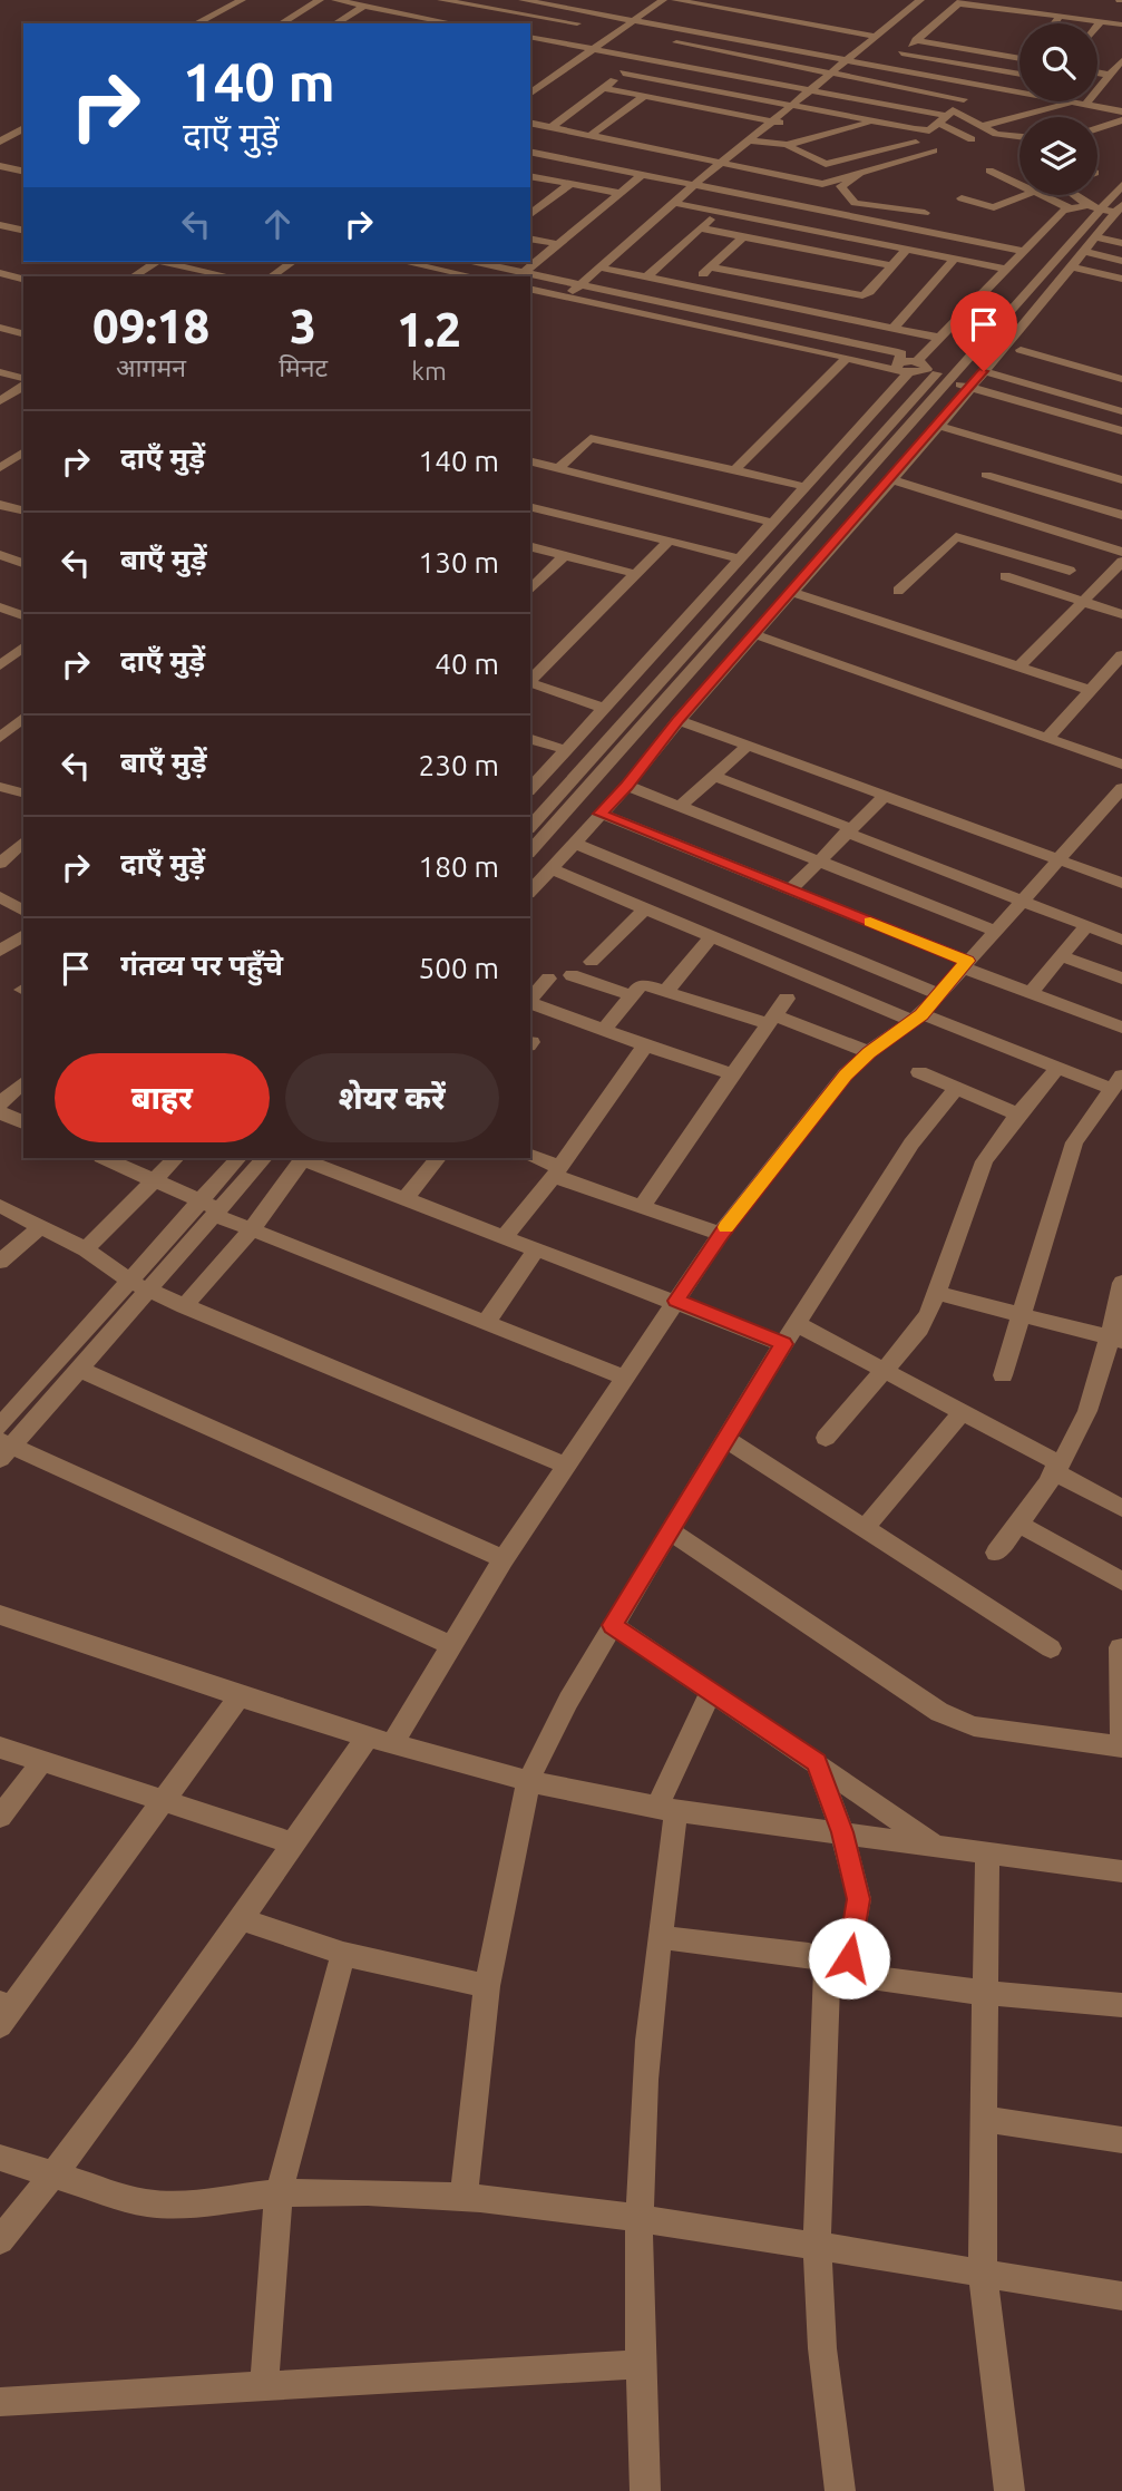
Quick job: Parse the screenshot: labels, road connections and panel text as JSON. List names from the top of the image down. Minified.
{"page":{"turn":["140 m","दाएँ मुड़ें"],"eta":["09:18","आगमन","3","मिनट","1.2","km"],"list":[{"name":"दाएँ मुड़ें","value":"140 m"},{"name":"बाएँ मुड़ें","value":"130 m"},{"name":"दाएँ मुड़ें","value":"40 m"},{"name":"बाएँ मुड़ें","value":"230 m"},{"name":"दाएँ मुड़ें","value":"180 m"},{"name":"गंतव्य पर पहुँचे","value":"500 m"}],"buttons":["बाहर","शेयर करें"]}}
